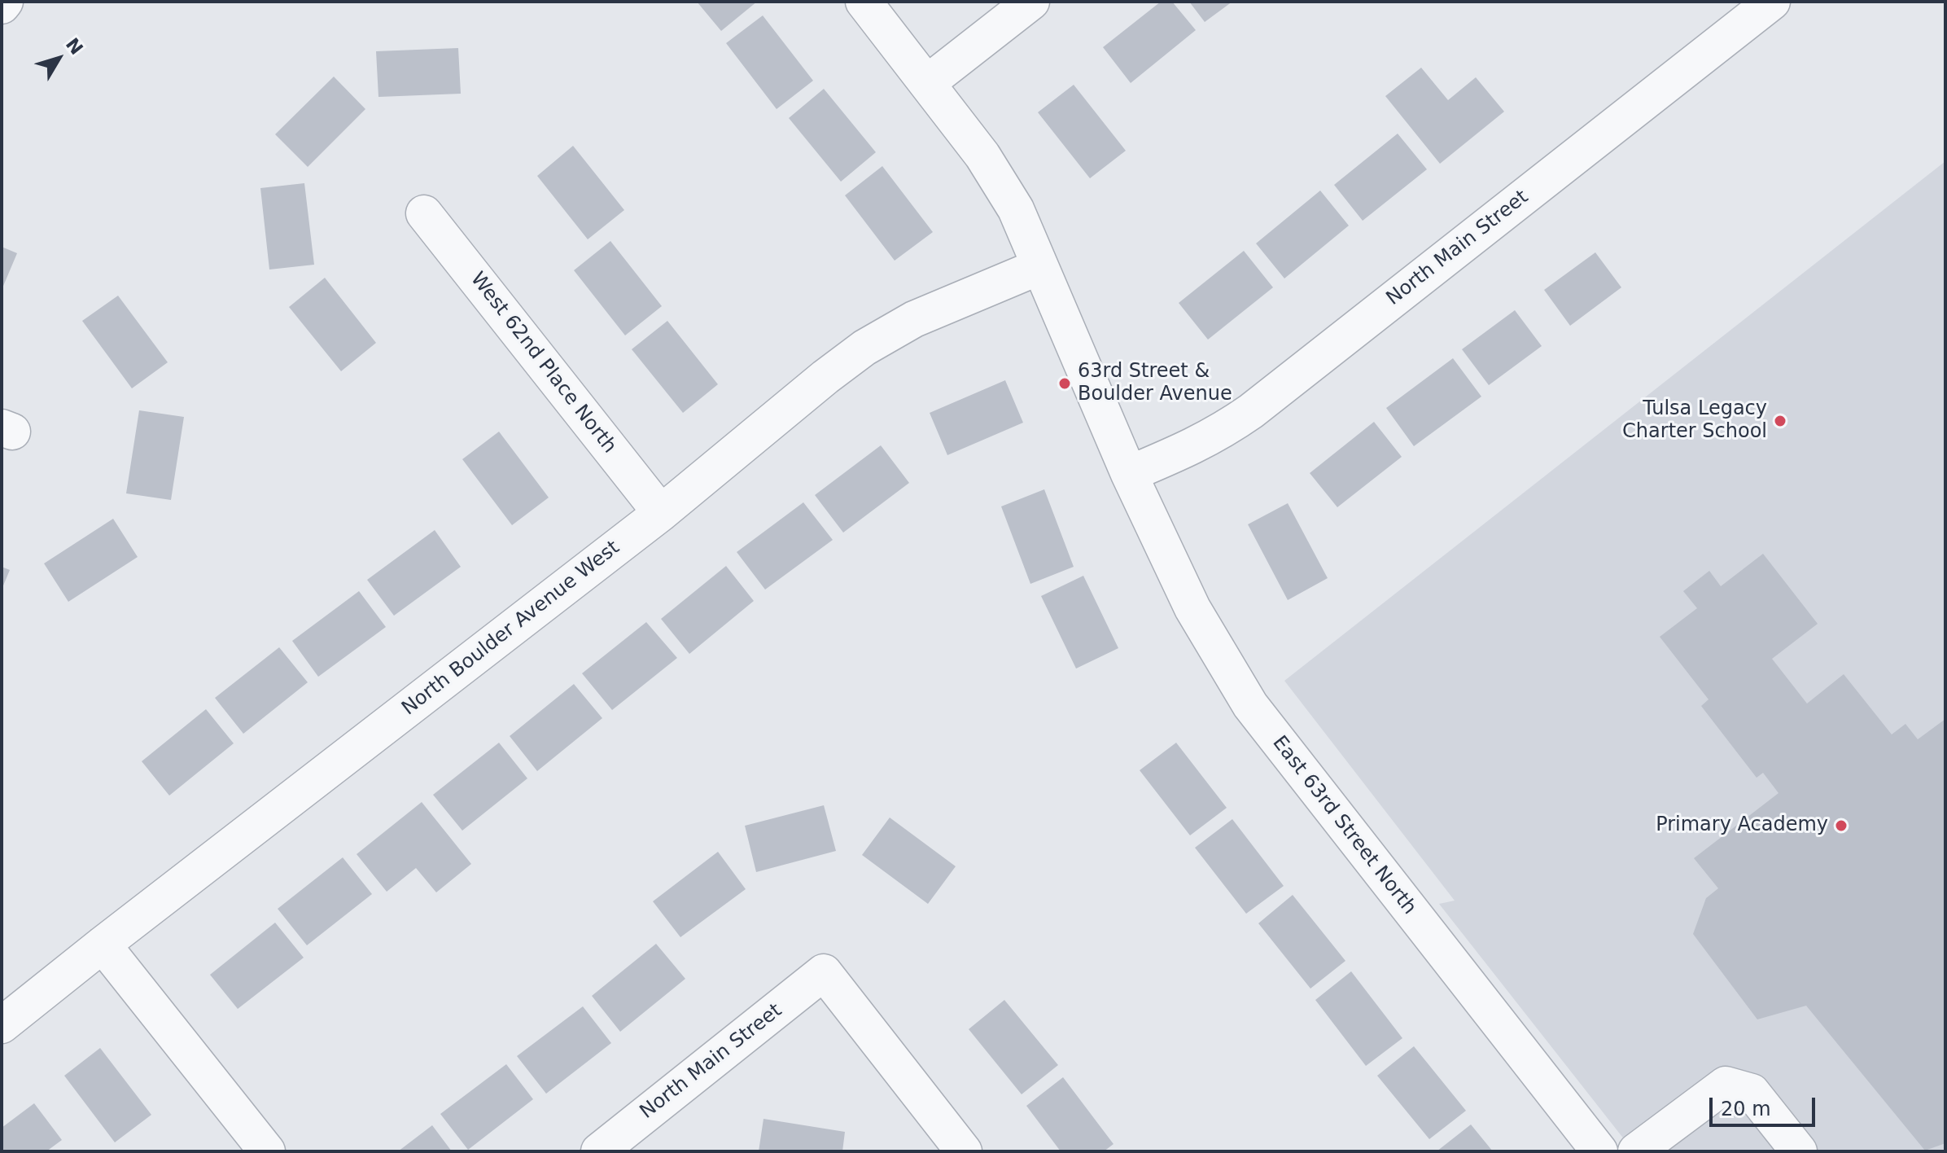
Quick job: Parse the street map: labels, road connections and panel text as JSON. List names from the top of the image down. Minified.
{"streets":{"street":["North Main Street","West 62nd Place North","North Boulder Avenue West","East 63rd Street North"]},"crossings":[["North Main Street","East 63rd Street North"],["West 62nd Place North","North Boulder Avenue West"],["North Boulder Avenue West","East 63rd Street North"]],"places":["63rd Street & Boulder Avenue","Tulsa Legacy Charter School","Primary Academy"],"scale_bar":"20 m","north":"top right"}
